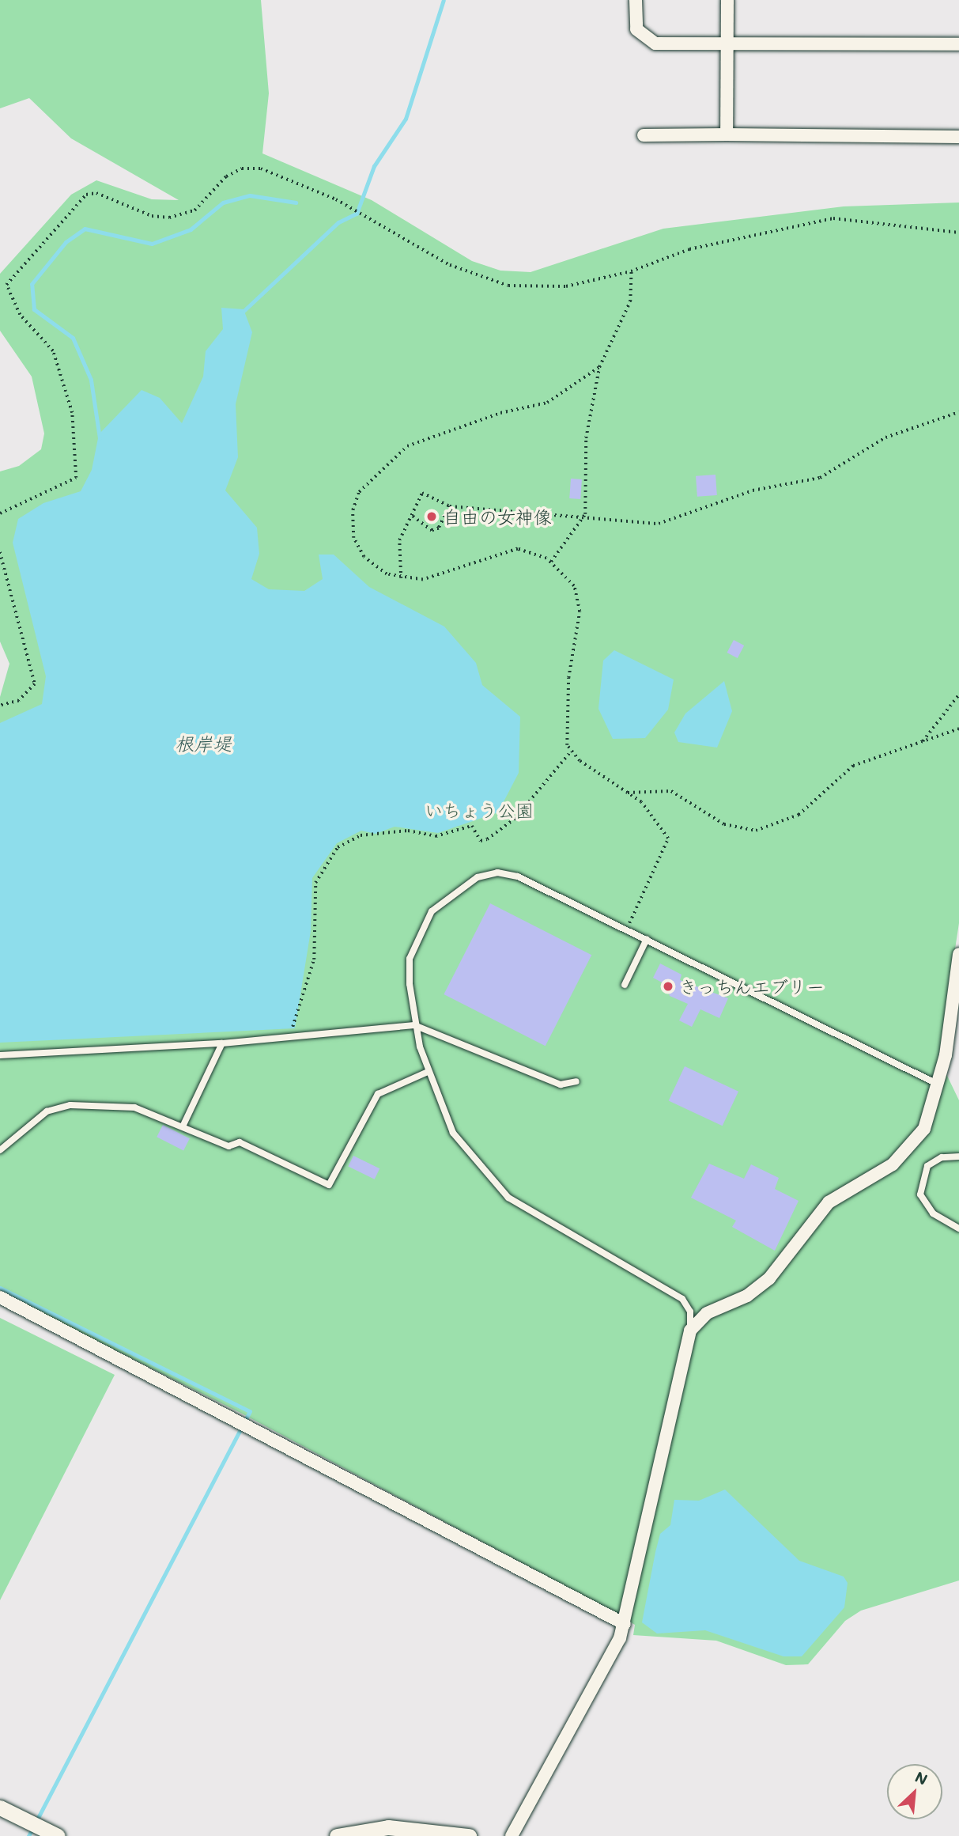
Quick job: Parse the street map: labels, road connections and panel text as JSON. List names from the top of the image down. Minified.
{"water":["根岸堤"],"parks":["いちょう公園"],"places":["自由の女神像","きっちんエブリー"],"north":"top right"}
